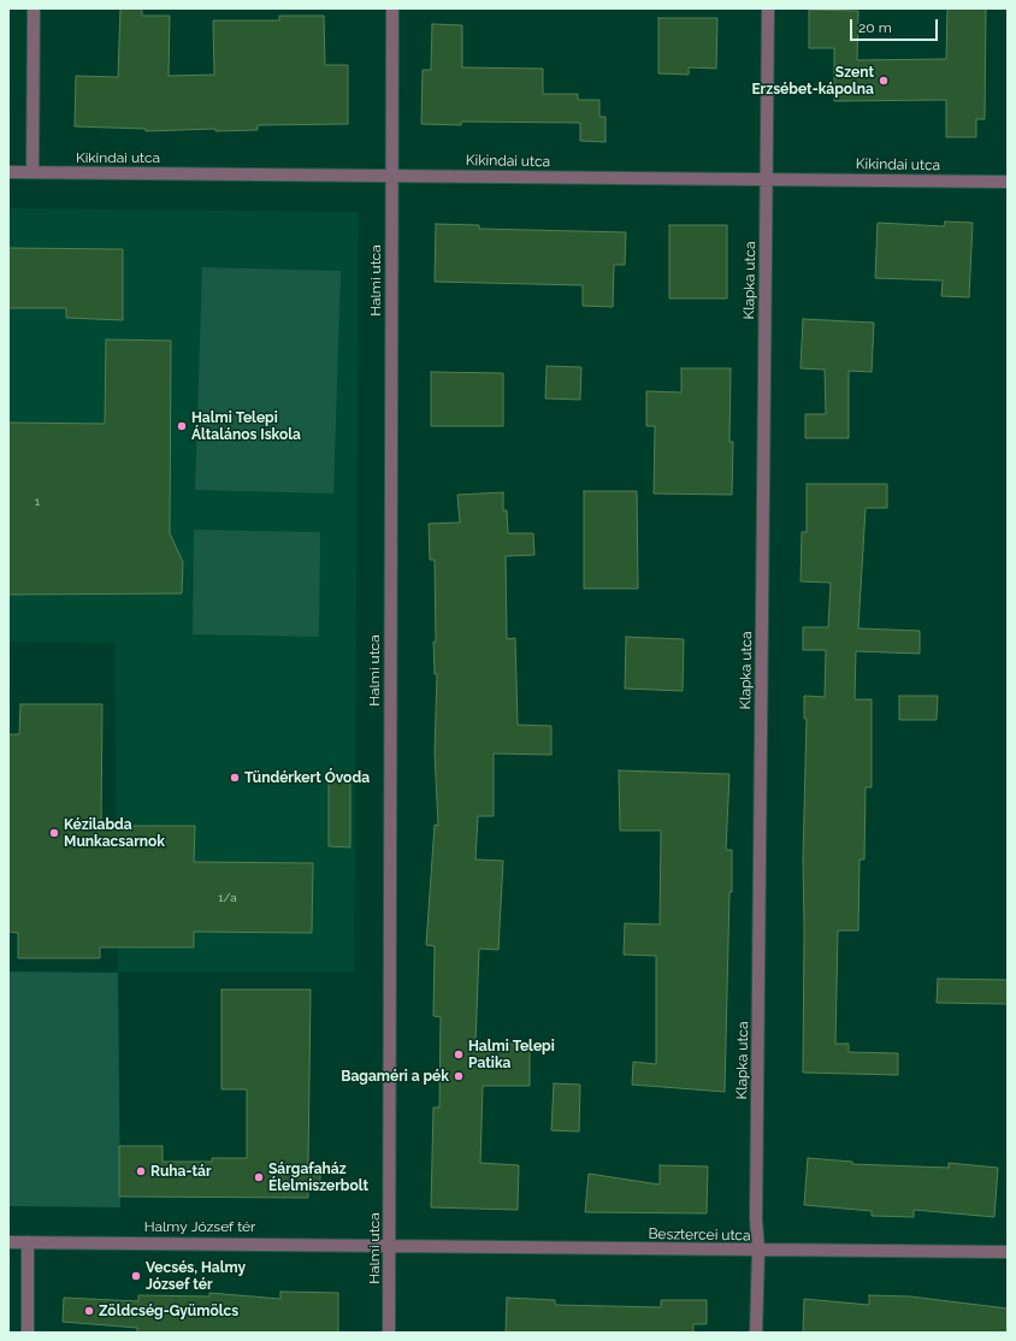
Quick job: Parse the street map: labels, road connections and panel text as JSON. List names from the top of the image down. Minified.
{"streets":{"street":["Kikindai utca","Halmi utca","Klapka utca","Halmy József tér","Besztercei utca"]},"crossings":[["Kikindai utca","Halmi utca"],["Kikindai utca","Klapka utca"],["Halmi utca","Halmy József tér"],["Halmi utca","Besztercei utca"],["Klapka utca","Besztercei utca"],["Halmy József tér","Besztercei utca"]],"places":["Szent Erzsébet-kápolna","Halmi Telepi Általános Iskola","Tündérkert Óvoda","Kézilabda Munkacsarnok","Halmi Telepi Patika","Bagaméri a pék","Ruha-tár","Sárgafaház Élelmiszerbolt","Vecsés, Halmy József tér","Zöldcség-Gyümölcs"],"house_numbers":["1","1/a"],"scale_bar":"20 m"}
